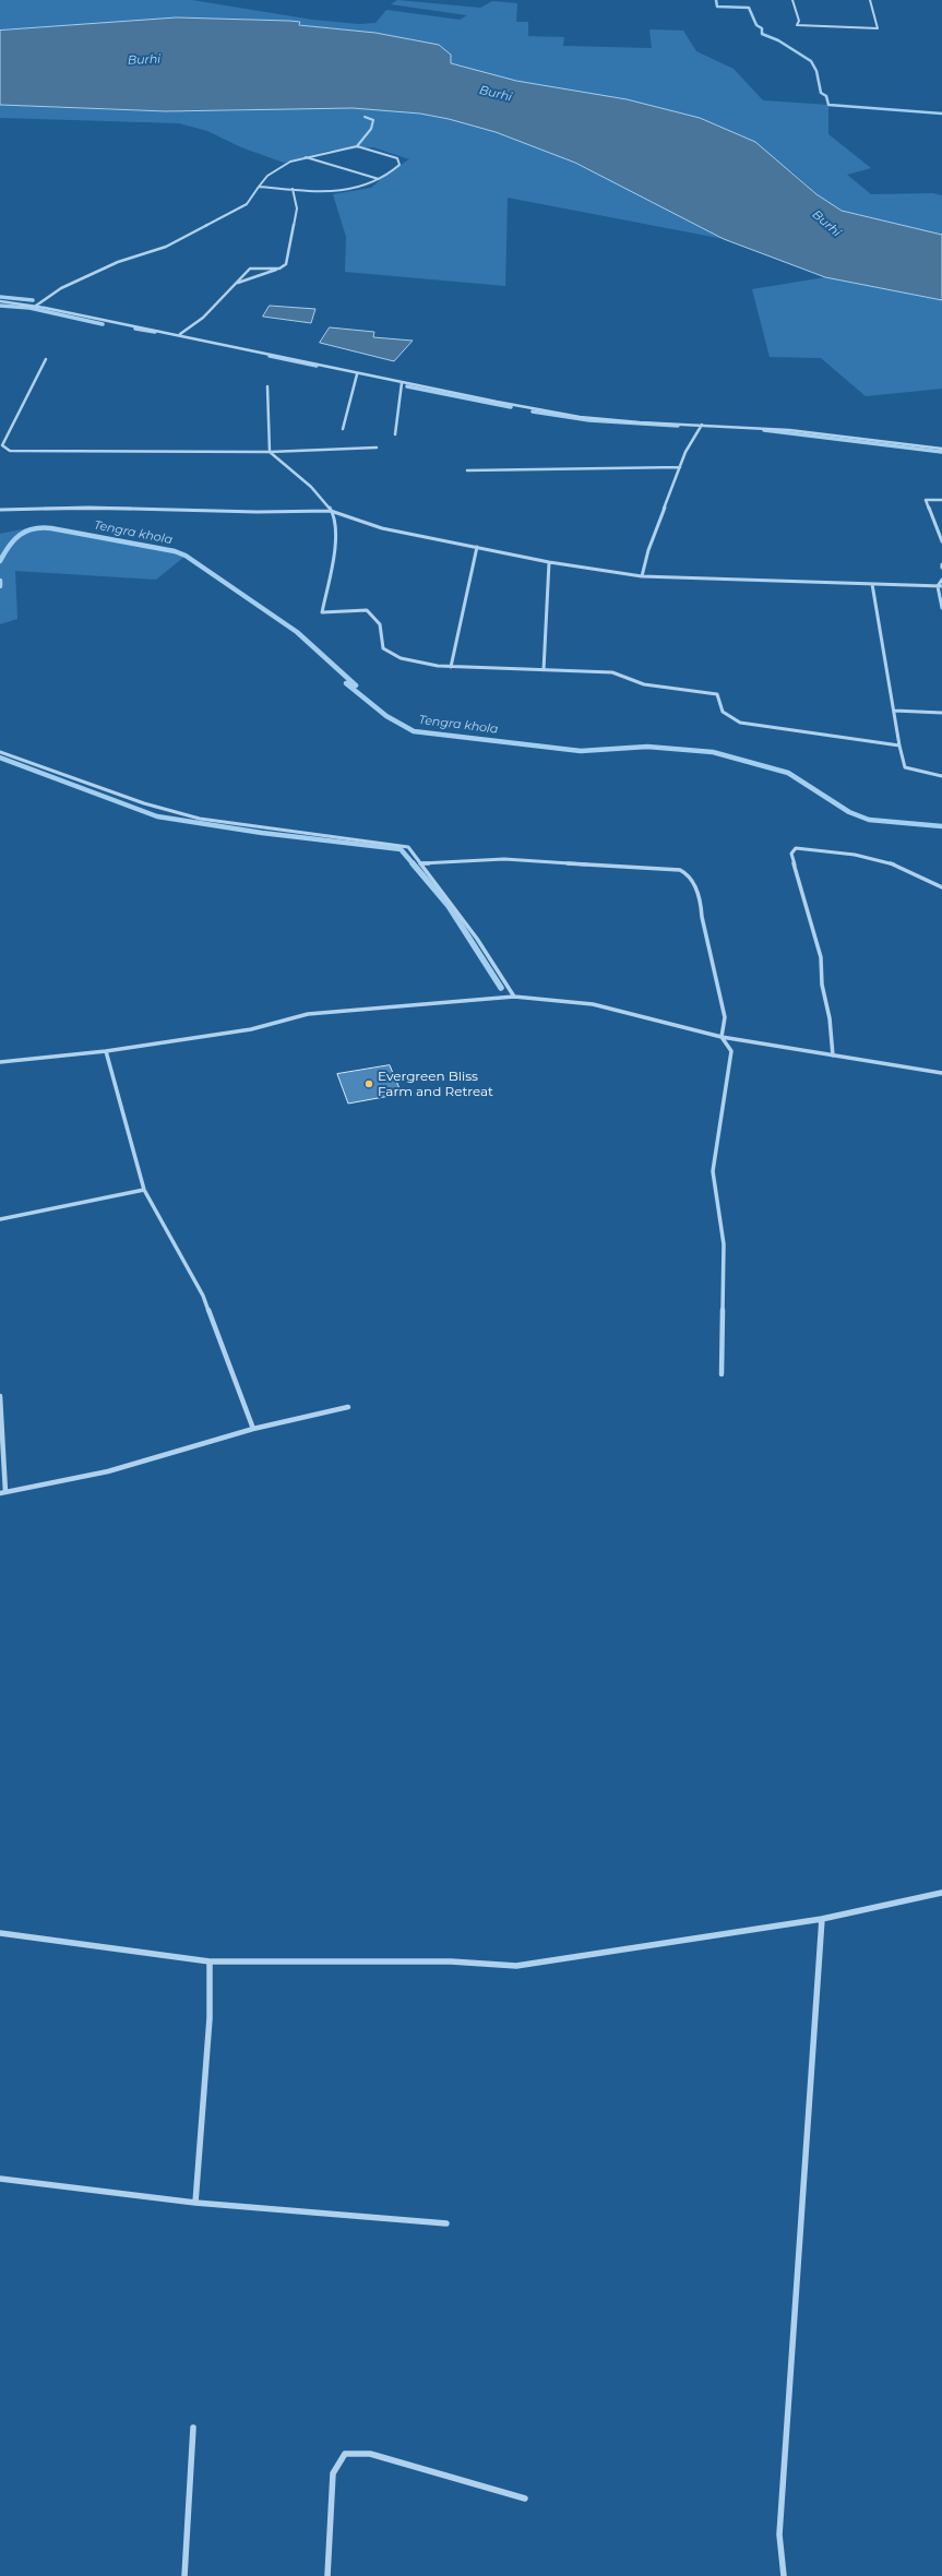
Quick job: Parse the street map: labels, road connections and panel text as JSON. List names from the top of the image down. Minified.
{"water":["Burhi","Tengra khola"],"places":["Evergreen Bliss Farm and Retreat"]}
